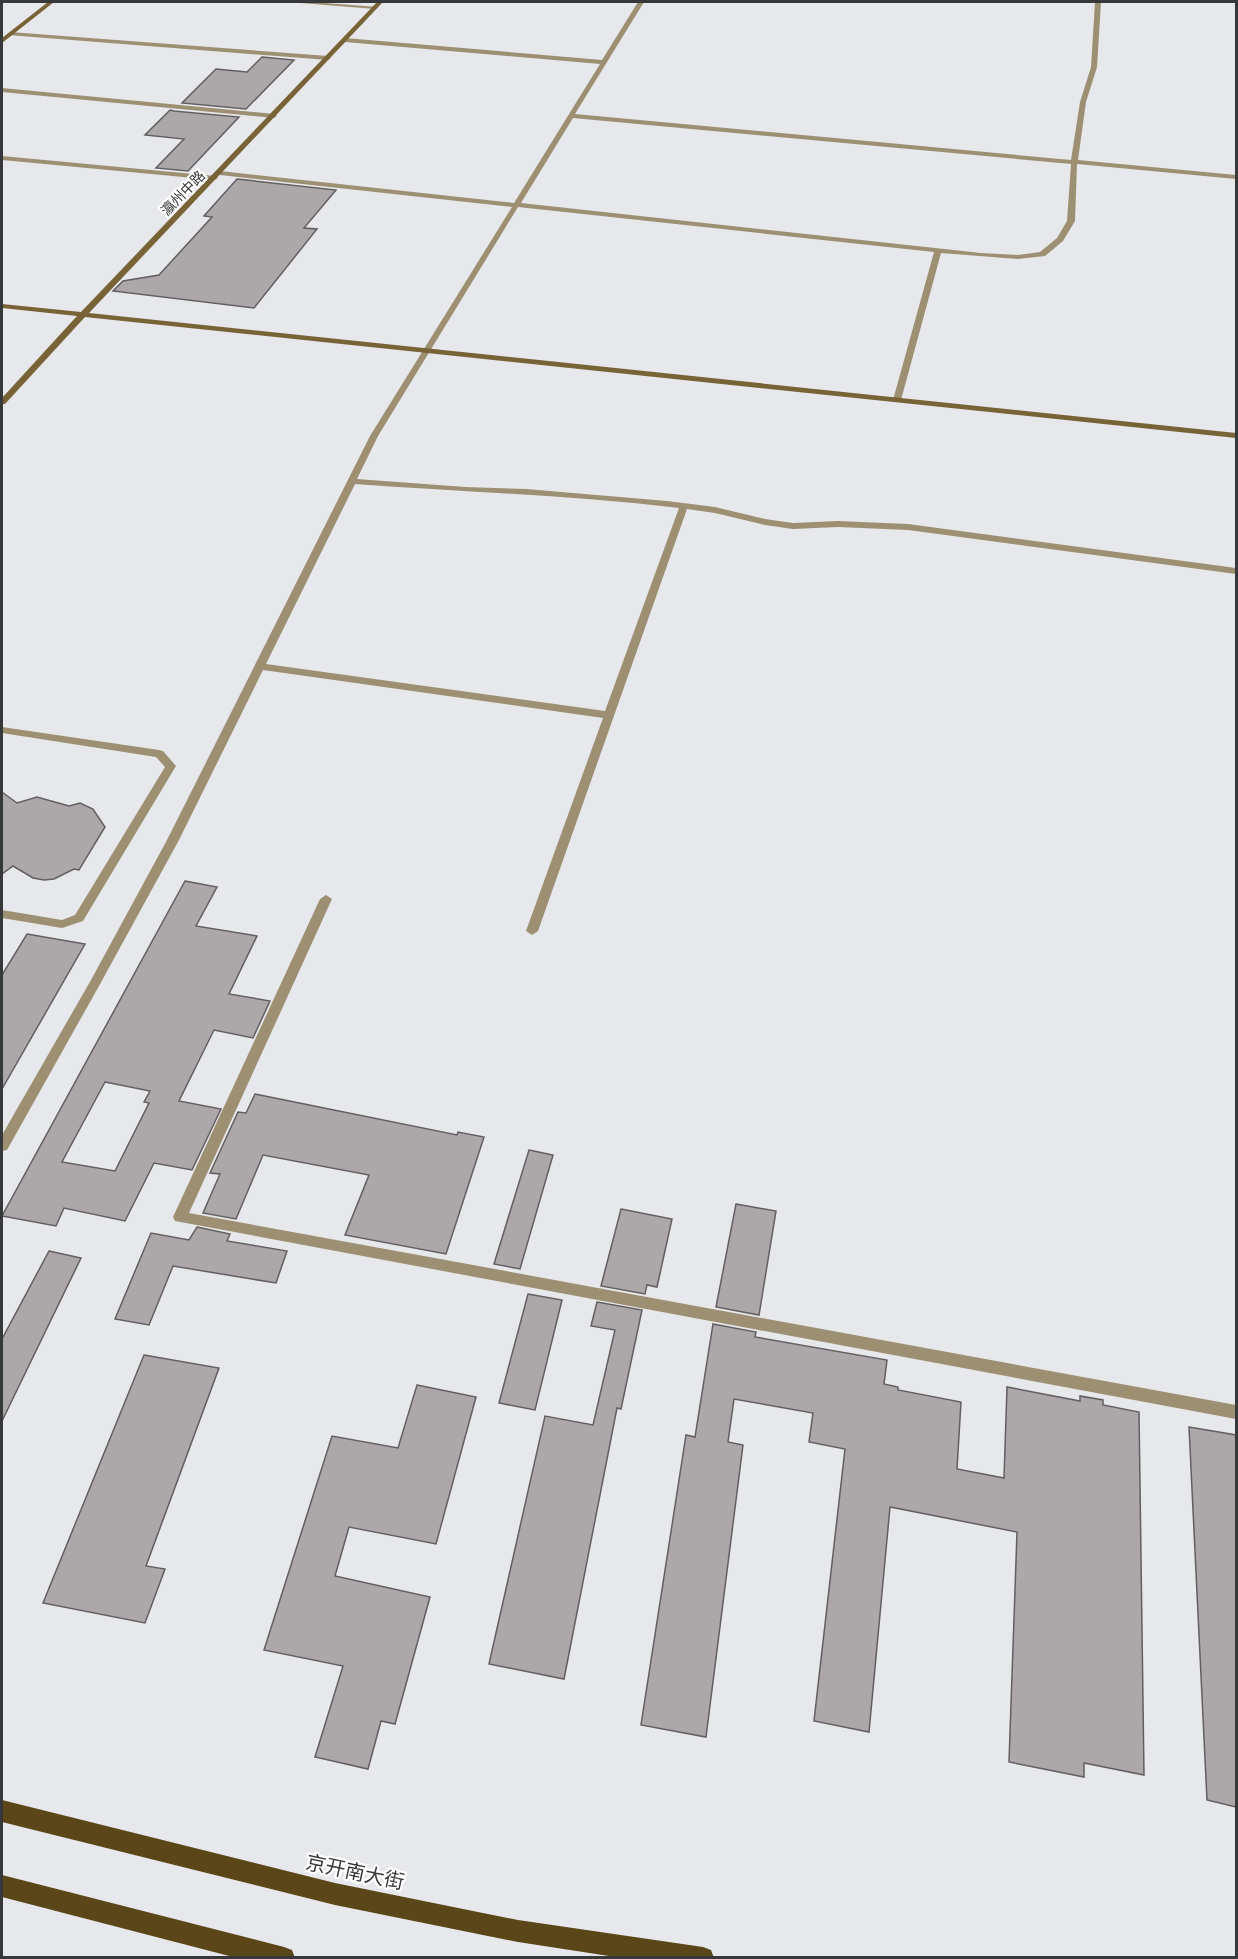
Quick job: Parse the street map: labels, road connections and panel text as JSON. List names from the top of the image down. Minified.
{"streets":{"main road":["京开南大街"],"street":["瀛州中路"]}}
